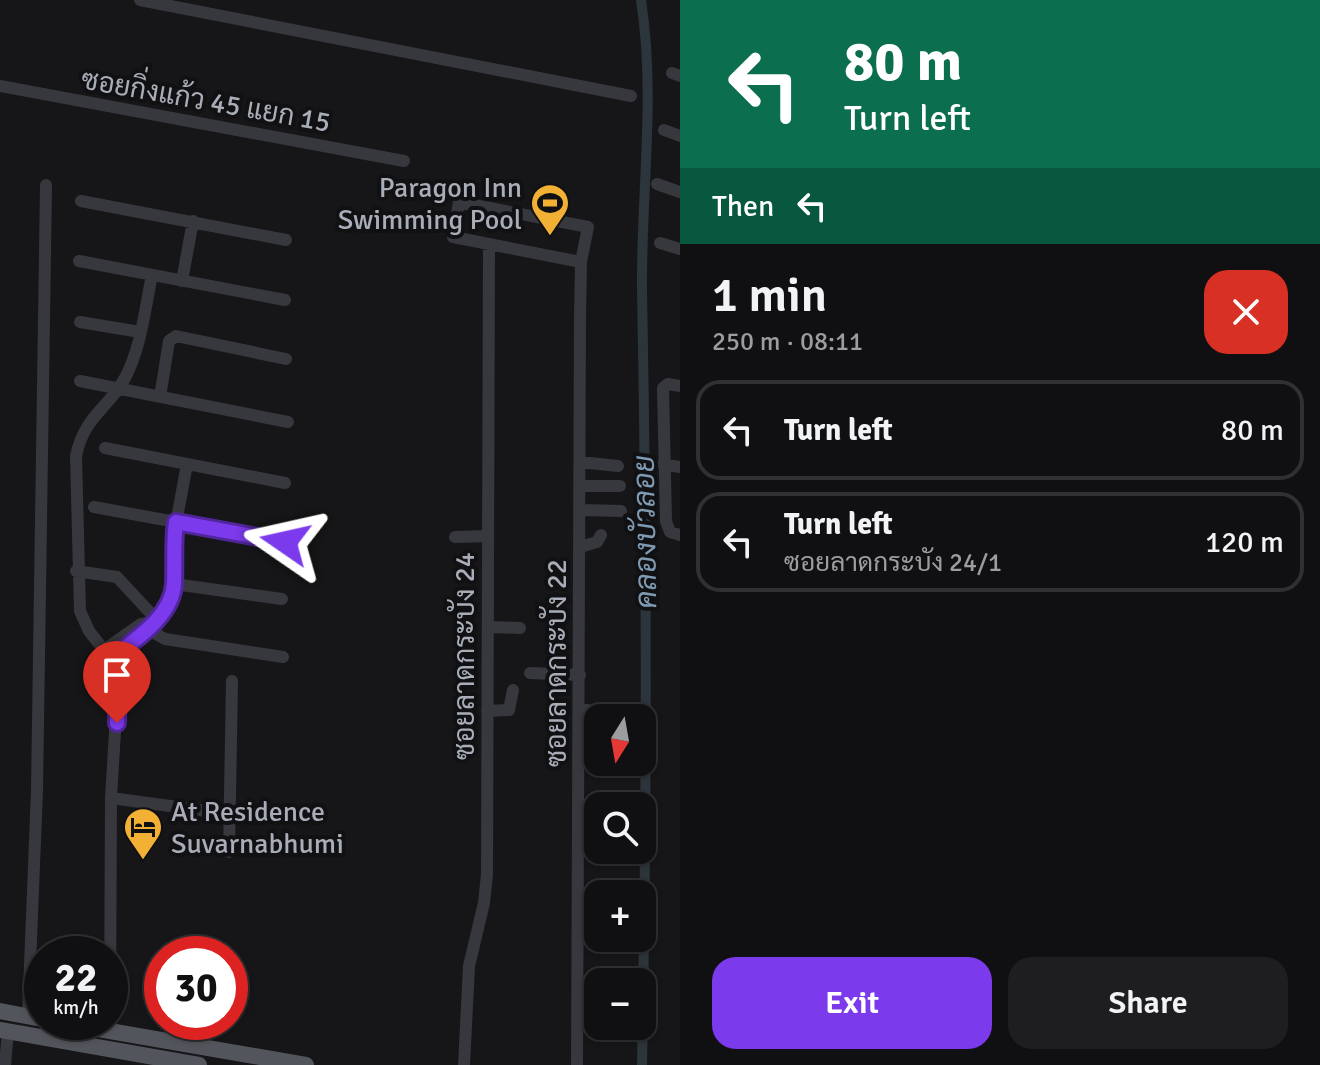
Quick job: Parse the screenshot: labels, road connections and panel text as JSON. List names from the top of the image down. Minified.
{"streets":{"street":["ซอยกิ่งแก้ว 45 แยก 15","ซอยลาดกระบัง 24","ซอยลาดกระบัง 22"]},"crossings":[["ซอยลาดกระบัง 24","ซอยลาดกระบัง 22"]],"water":["คลองบัวลอย"],"places":{"sports":["Paragon Inn Swimming Pool"],"hotel":["At Residence Suvarnabhumi"]},"north":"bottom","page":{"turn":["80 m","Turn left"],"then":"Then","heading":["1 min","250 m · 08:11"],"list":[{"name":"Turn left","value":"80 m"},{"name":"Turn left","note":"ซอยลาดกระบัง 24/1","value":"120 m"}],"map_buttons":["+","−"],"speed":"22 km/h","limit":"30","buttons":["Exit","Share"]}}
